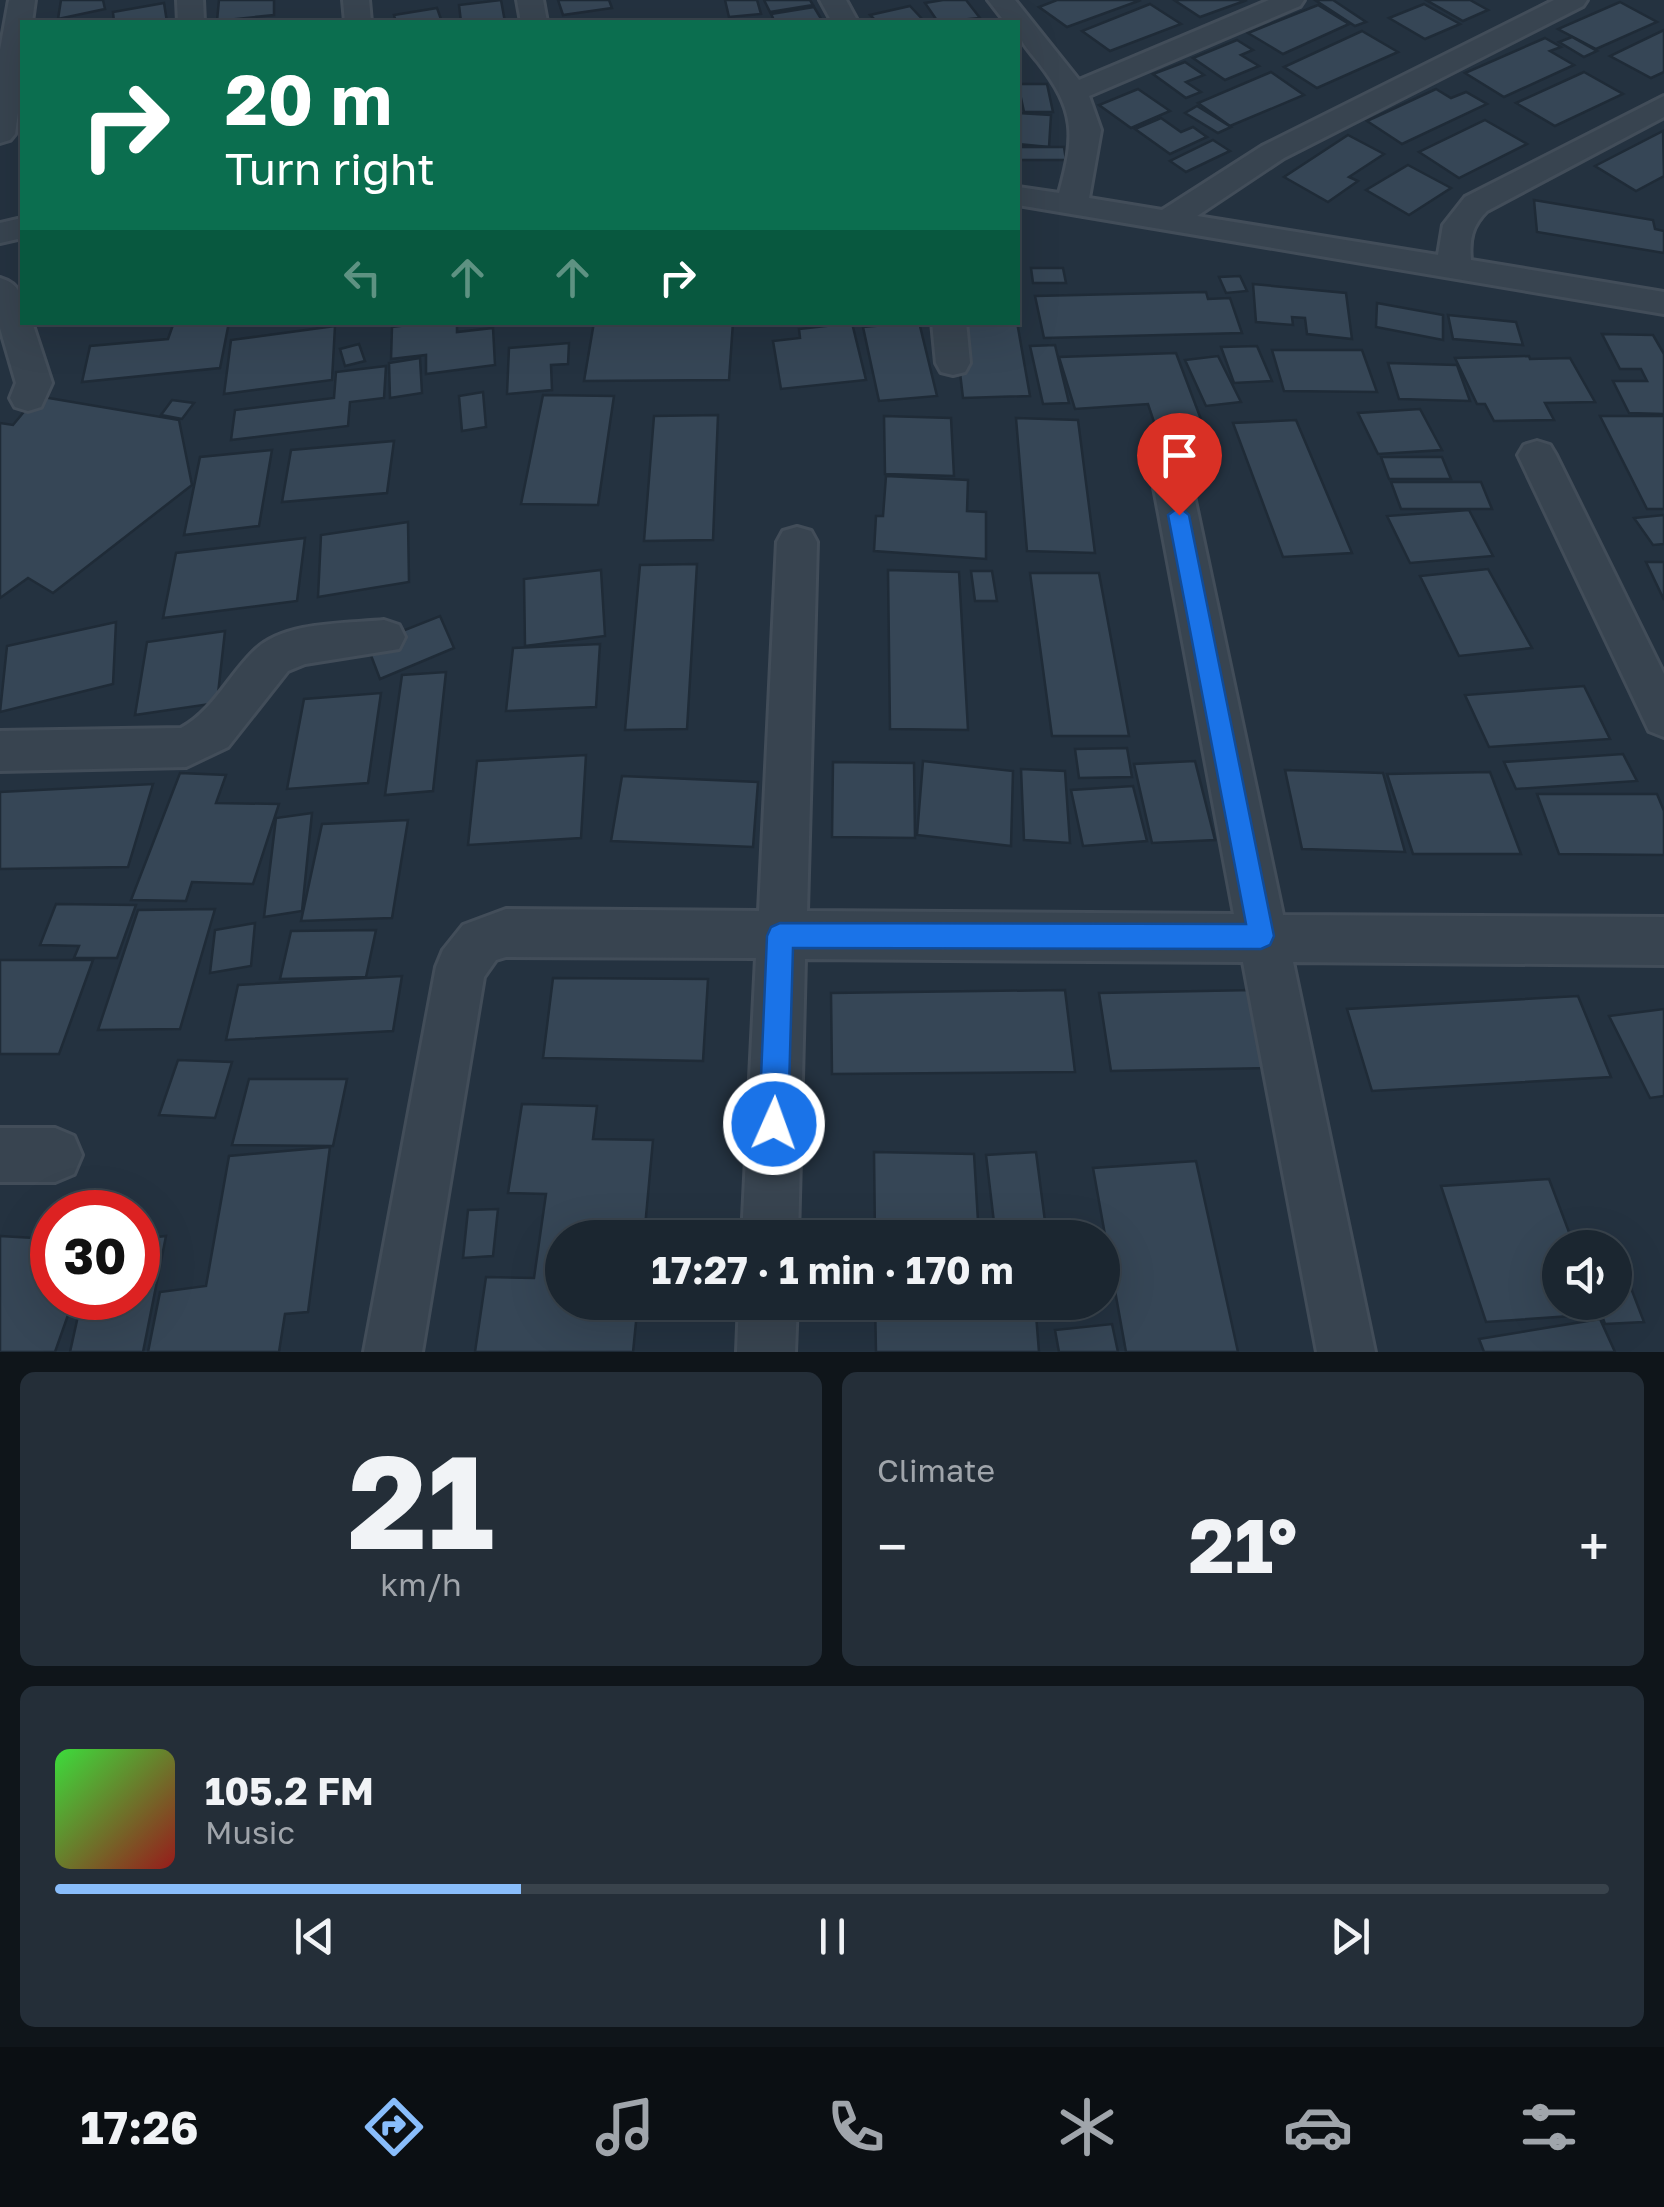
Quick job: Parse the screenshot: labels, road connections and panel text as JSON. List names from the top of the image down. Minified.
{"page":{"turn":["20 m","Turn right"],"limit":"30","trip":"17:27 · 1 min · 170 m","tile":[["21","km/h"],"Climate"],"heat":["−","21°","+"],"song":["105.2 FM","Music"],"tabs":"17:26"}}
